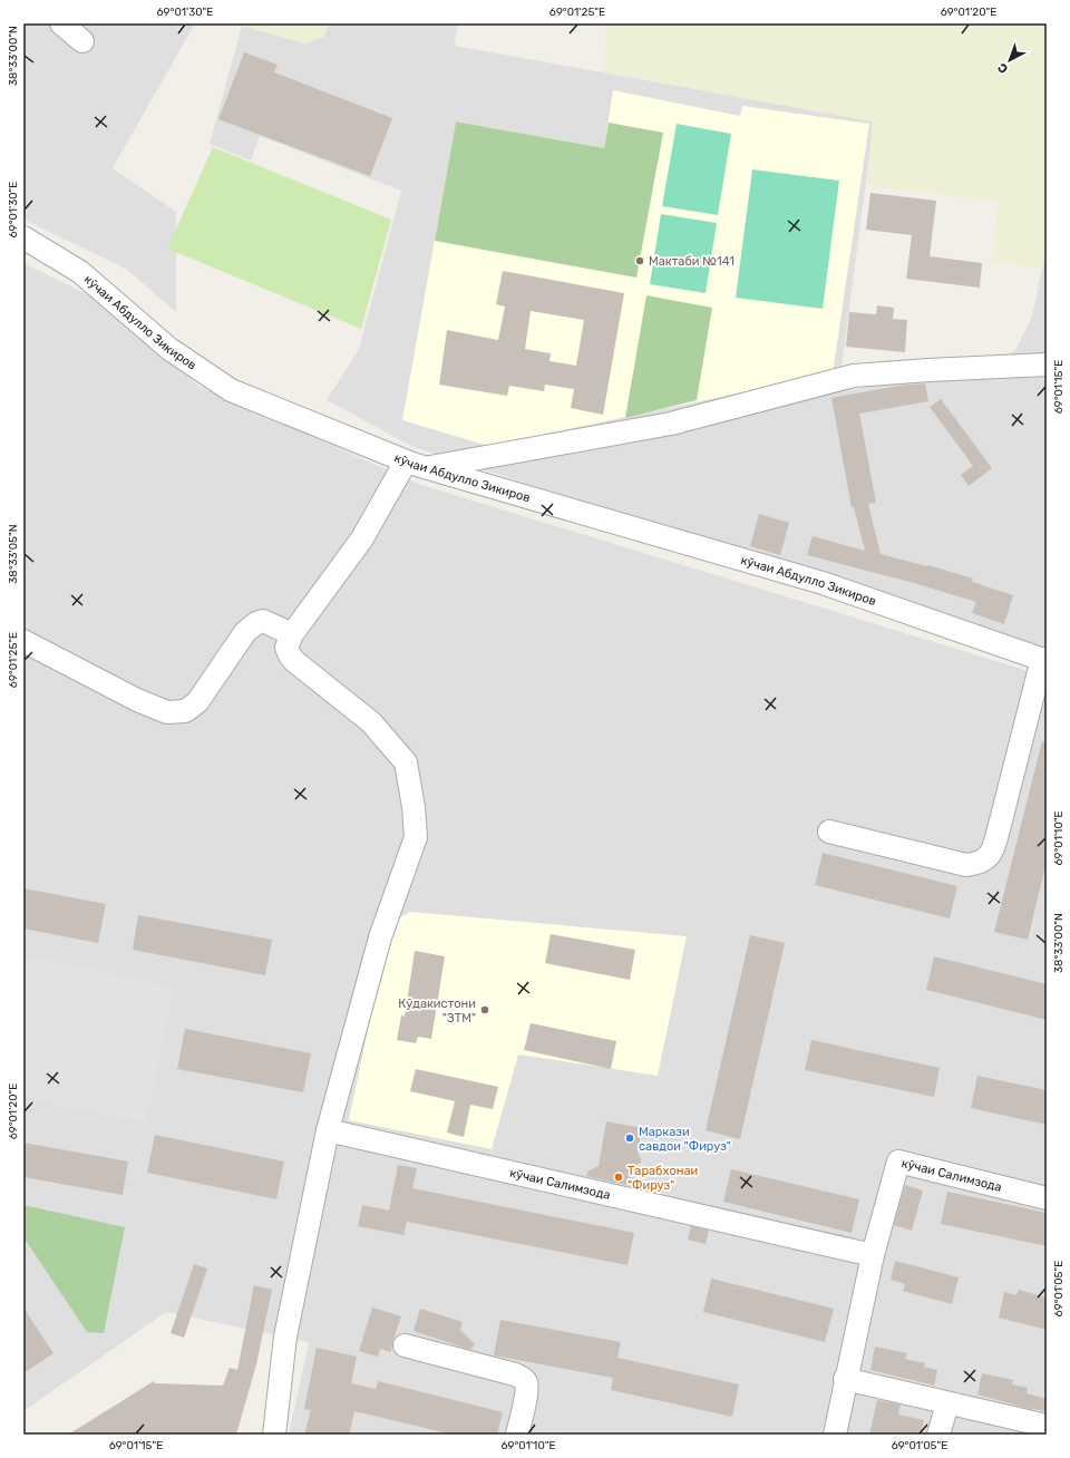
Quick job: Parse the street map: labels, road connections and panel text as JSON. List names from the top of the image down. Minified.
{"streets":{"street":["кӯчаи Абдулло Зикиров","кӯчаи Салимзода"]},"places":["Мактаби №141","Кӯдакистони \"ЗТМ\"","Маркази савдои \"Фируз\"","Тарабхонаи \"Фируз\""],"north":"bottom left","coordinates":["69°01'30\"E","69°01'25\"E","69°01'20\"E","38°33'00\"N","69°01'15\"E","38°33'05\"N","69°01'10\"E","69°01'05\"E"]}
